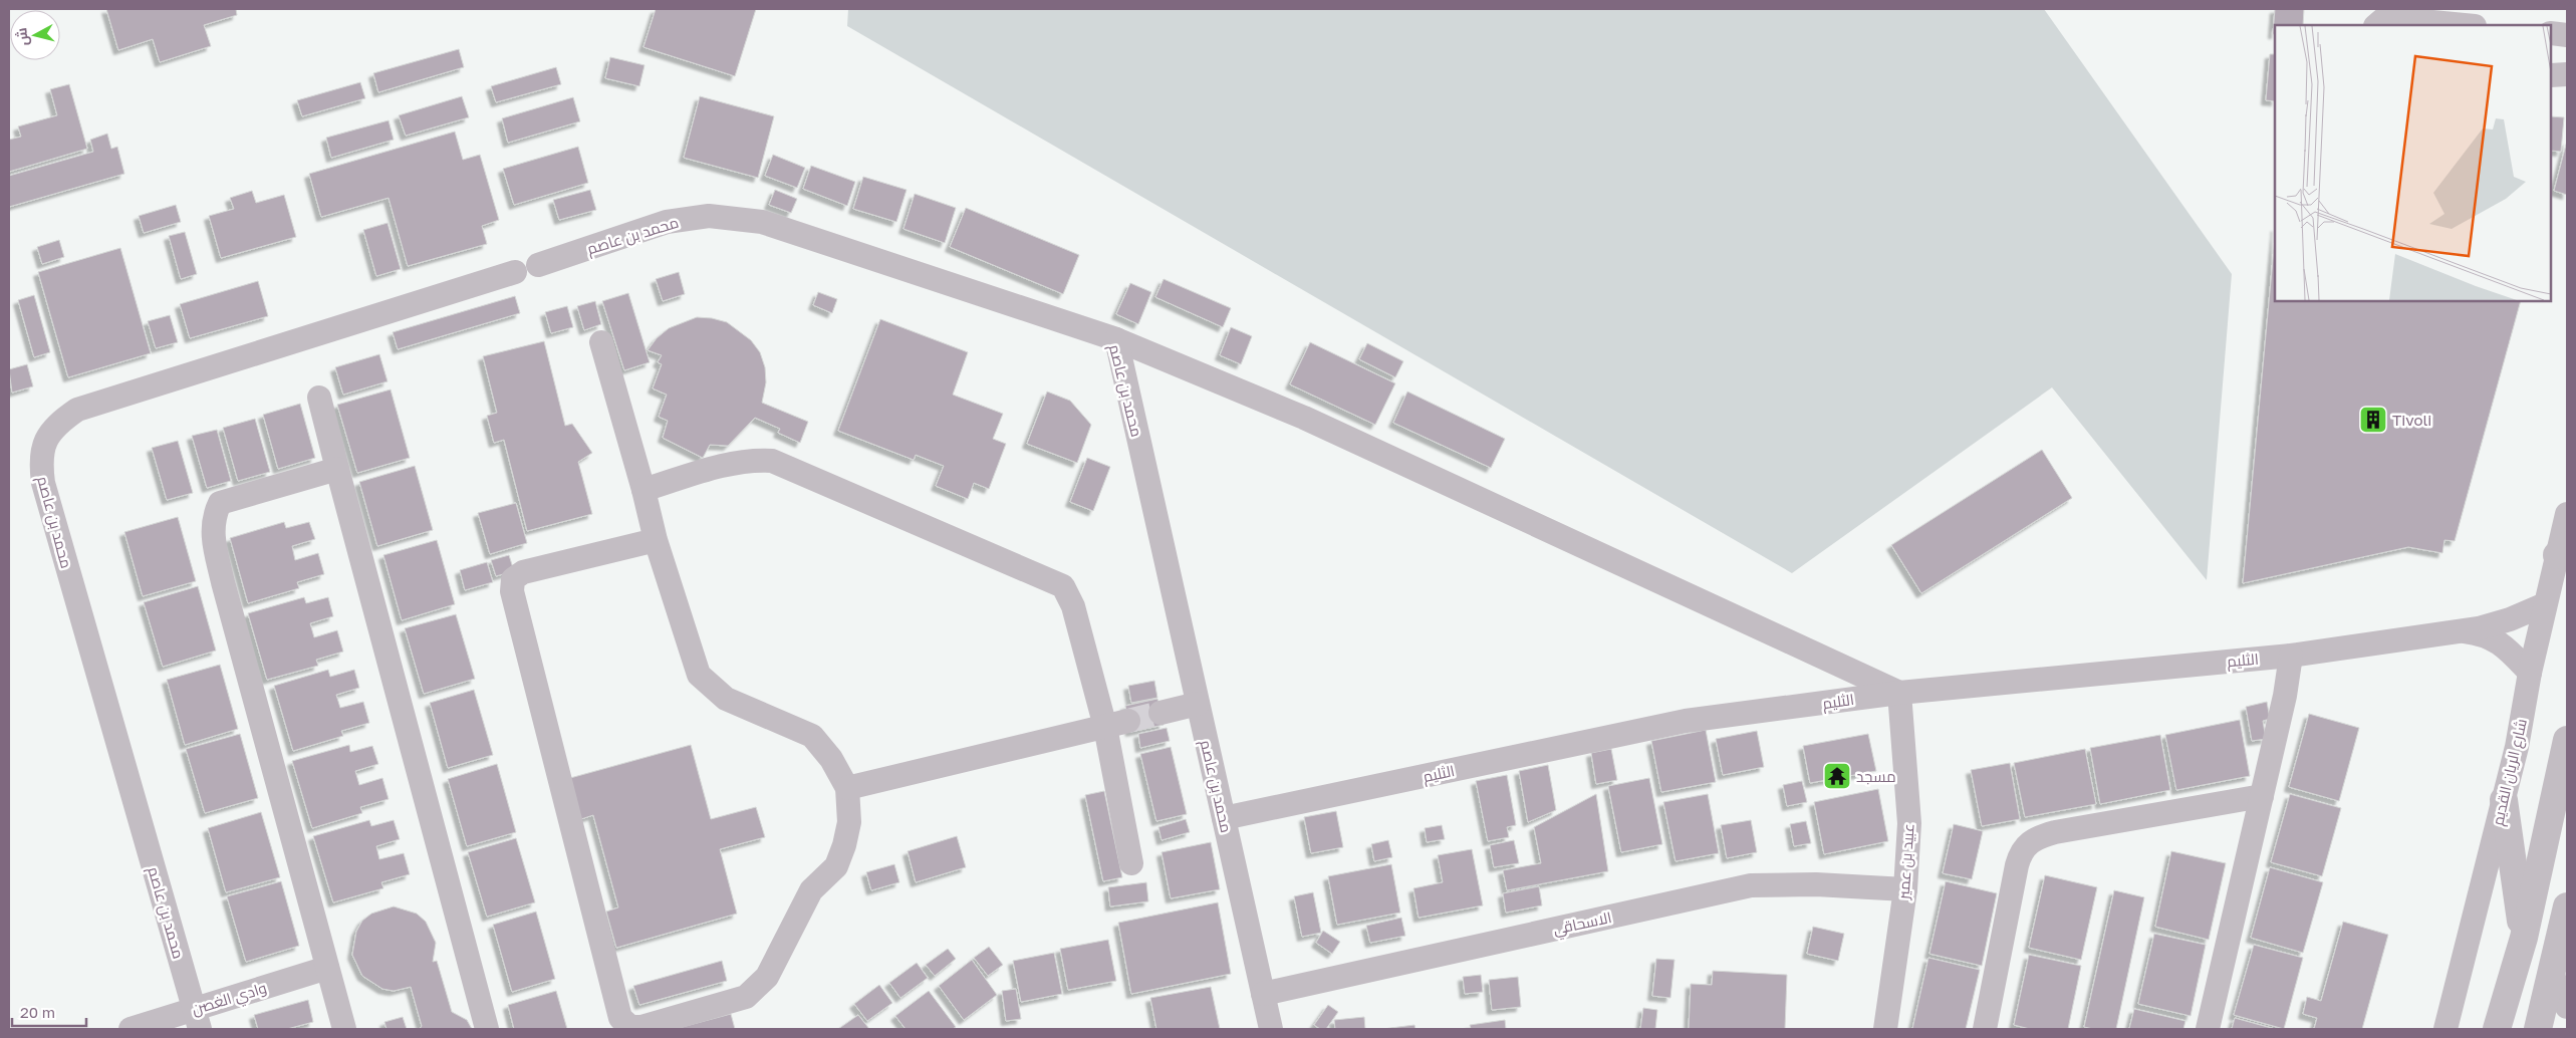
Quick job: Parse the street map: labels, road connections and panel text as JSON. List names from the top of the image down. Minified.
{"streets":{"street":["محمد بن عاصم","الثليم","شارع الريان القديم","عبيد بن عمير","الاسحاقي","وادي الغصن"]},"crossings":[["محمد بن عاصم","الثليم"],["محمد بن عاصم","الاسحاقي"],["محمد بن عاصم","وادي الغصن"],["الثليم","شارع الريان القديم"],["الثليم","عبيد بن عمير"],["عبيد بن عمير","الاسحاقي"]],"places":{"building":["Tivoli"],"temple":["مسجد"]},"scale_bar":"20 m","north":"left"}
